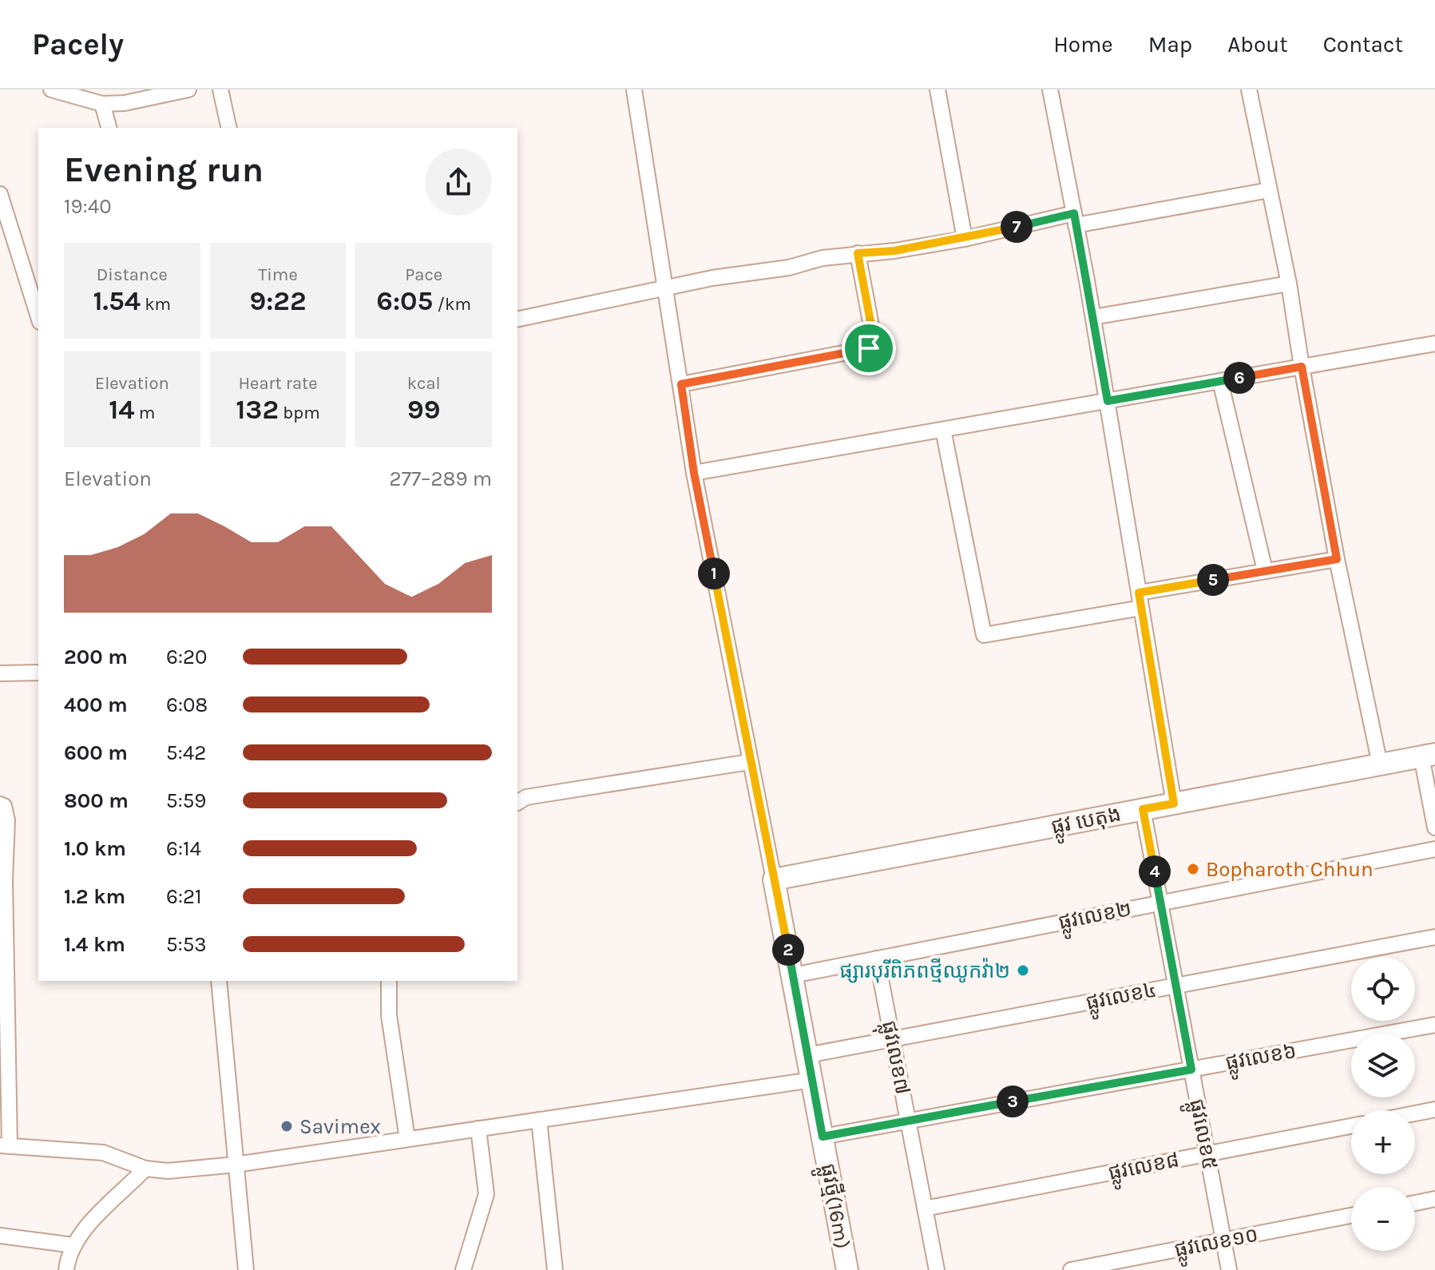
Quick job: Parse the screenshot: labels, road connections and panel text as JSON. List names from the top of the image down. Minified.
{"streets":{"street":["ផ្លូវ បេតុង","ផ្លូវលេខ២","ផ្លូវលេខ៤","ផ្លូវលេខ៦","ផ្លុវលេខ៧","ផ្លូវលេខ៥","ផ្លូវលេខ៨","ផ្លូវថ្មី(16m)","ផ្លូវលេខ១០"]},"crossings":[["ផ្លូវ បេតុង","ផ្លូវលេខ៥"],["ផ្លូវ បេតុង","ផ្លូវថ្មី(16m)"],["ផ្លូវលេខ២","ផ្លុវលេខ៧"],["ផ្លូវលេខ២","ផ្លូវលេខ៥"],["ផ្លូវលេខ២","ផ្លូវថ្មី(16m)"],["ផ្លូវលេខ៤","ផ្លុវលេខ៧"],["ផ្លូវលេខ៤","ផ្លូវលេខ៥"],["ផ្លូវលេខ៤","ផ្លូវថ្មី(16m)"],["ផ្លូវលេខ៦","ផ្លុវលេខ៧"],["ផ្លូវលេខ៦","ផ្លូវលេខ៥"],["ផ្លូវលេខ៦","ផ្លូវថ្មី(16m)"],["ផ្លុវលេខ៧","ផ្លូវលេខ៨"],["ផ្លូវលេខ៥","ផ្លូវលេខ៨"],["ផ្លូវលេខ៥","ផ្លូវលេខ១០"]],"places":["Bopharoth Chhun","ផ្សារបុរីពិភពថ្មីឈូកវ៉ា២","Savimex"],"page":{"header":"Pacely","nav":["Home","Map","About","Contact"],"heading":["Evening run","19:40"],"pins":["7","6","1","5","4","2","3"],"stats":[["Distance","1.54 km"],["Time","9:22"],["Pace","6:05 /km"],["Elevation","14 m"],["Heart rate","132 bpm"],["kcal","99"]],"chart":["Elevation","277–289 m"],"list":[{"name":"200 m","note":"6:20"},{"name":"400 m","note":"6:08"},{"name":"600 m","note":"5:42"},{"name":"800 m","note":"5:59"},{"name":"1.0 km","note":"6:14"},{"name":"1.2 km","note":"6:21"},{"name":"1.4 km","note":"5:53"}],"map_buttons":["+","−"]}}
